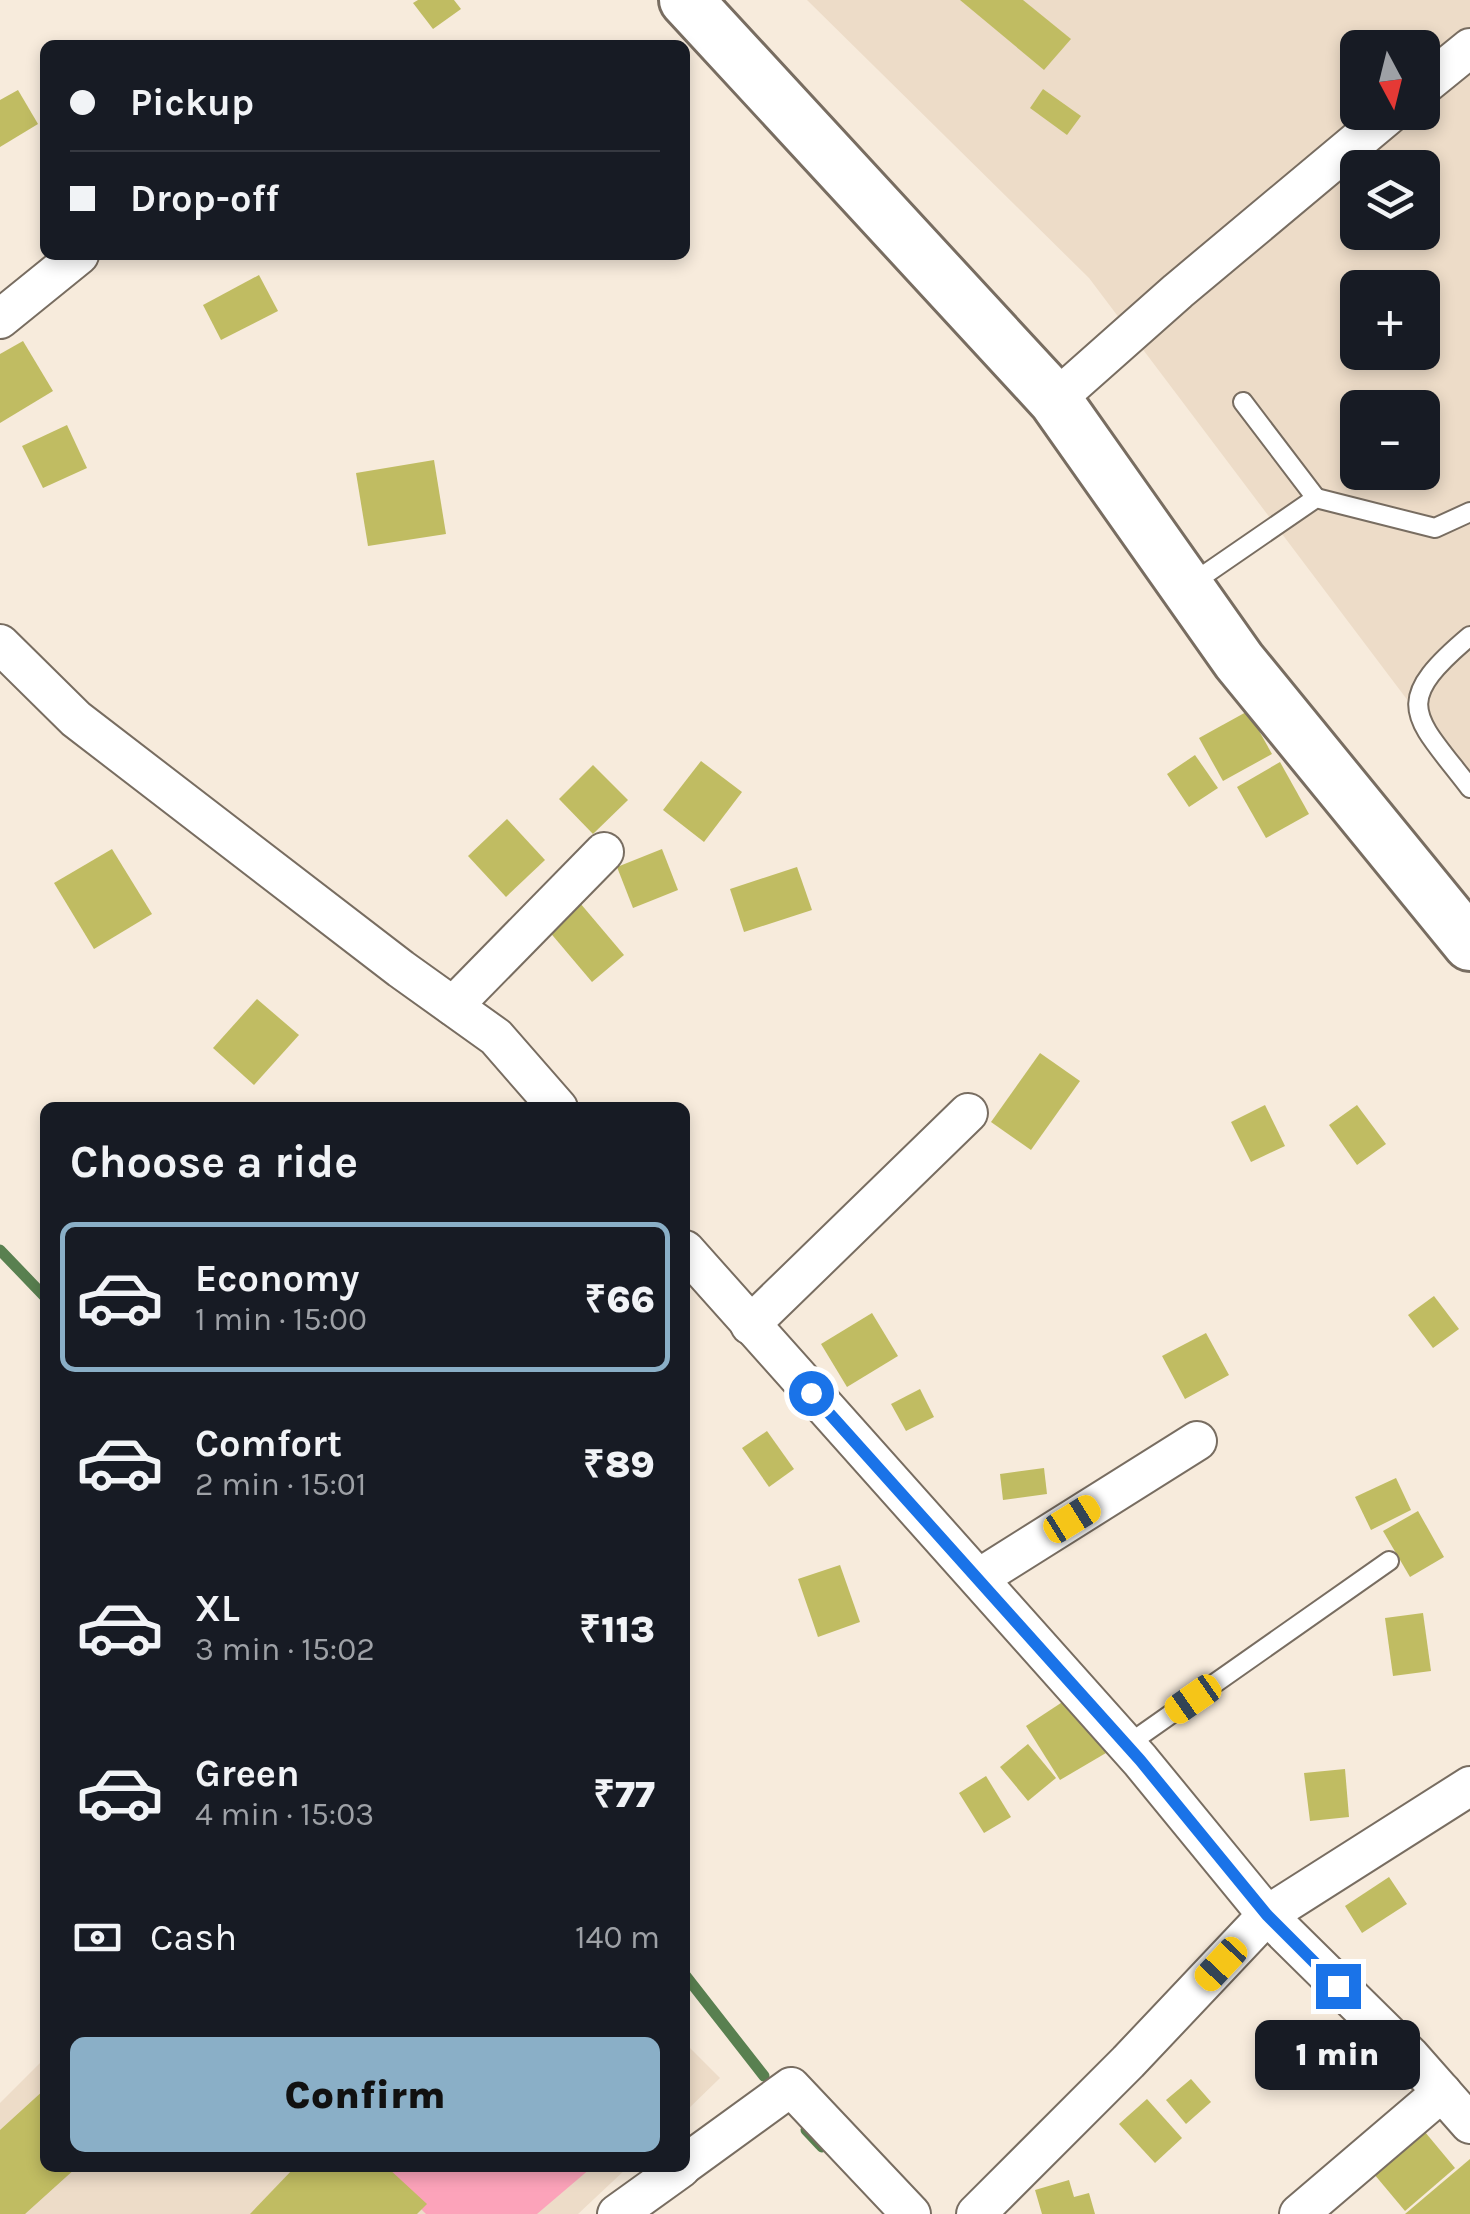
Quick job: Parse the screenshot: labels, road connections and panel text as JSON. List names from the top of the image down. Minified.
{"north":"bottom","page":{"map_buttons":["+","−"],"banner":["Pickup","Drop-off"],"heading":"Choose a ride","list":[{"name":"Economy","note":"1 min · 15:00","value":"₹66"},{"name":"Comfort","note":"2 min · 15:01","value":"₹89"},{"name":"XL","note":"3 min · 15:02","value":"₹113"},{"name":"Green","note":"4 min · 15:03","value":"₹77"}],"pay":["Cash","140 m"],"buttons":"Confirm","bubble":"1 min"}}
